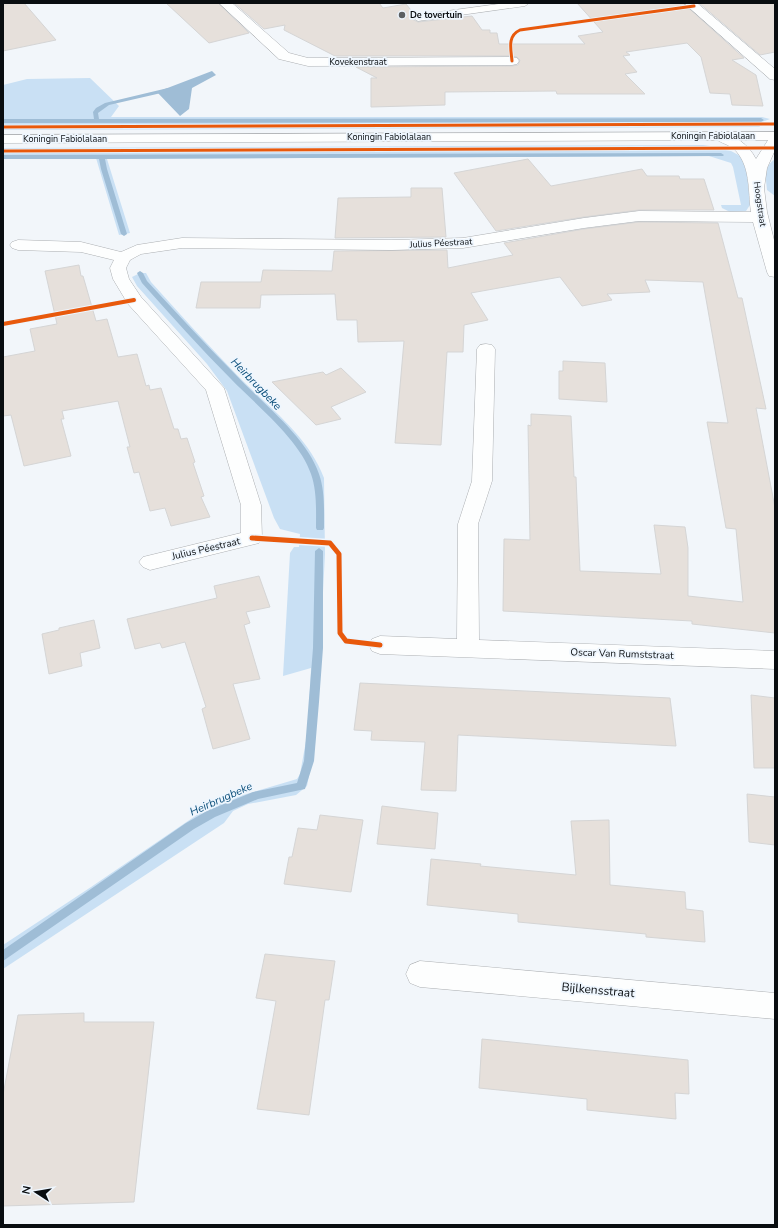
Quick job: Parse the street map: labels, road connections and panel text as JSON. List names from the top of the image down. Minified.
{"streets":{"street":["Kovekenstraat","Koningin Fabiolalaan","Hoogstraat","Julius Péestraat","Oscar Van Rumststraat","Bijlkensstraat"]},"crossings":[["Hoogstraat","Julius Péestraat"]],"water":["Heirbrugbeke"],"places":["De tovertuin"],"north":"left"}
